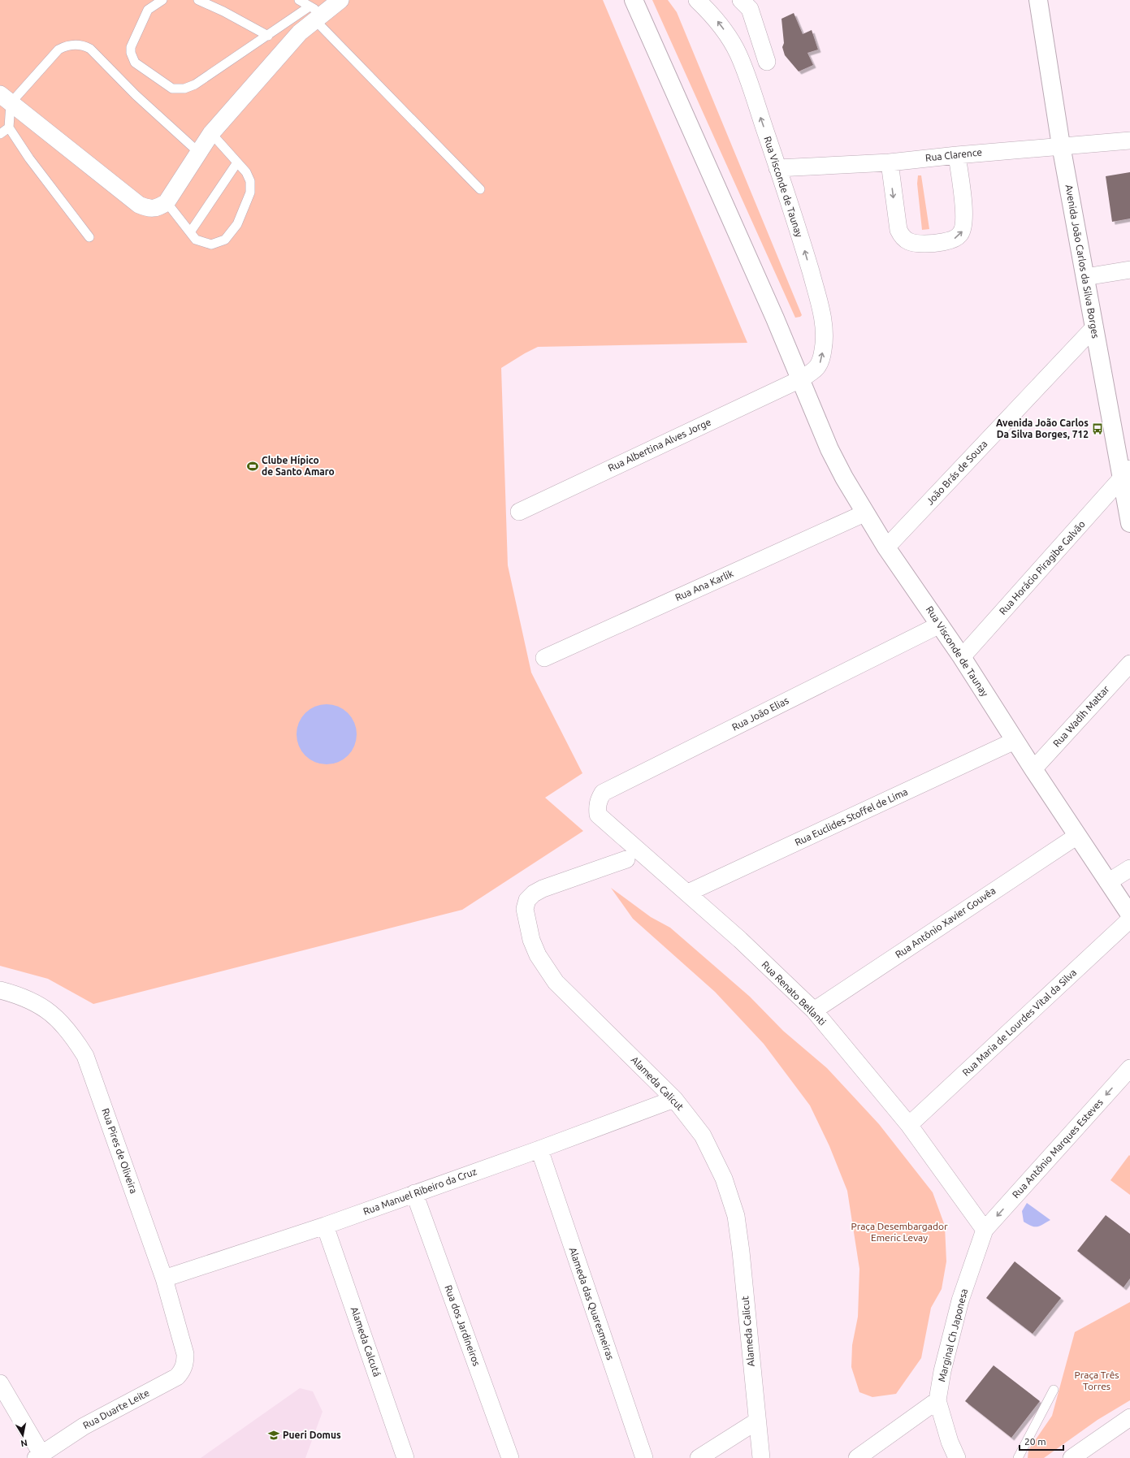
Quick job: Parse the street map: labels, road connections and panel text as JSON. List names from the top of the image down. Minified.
{"streets":{"street":["Rua Clarence","Rua Visconde de Taunay","Avenida João Carlos da Silva Borges","Rua Albertina Alves Jorge","João Brás de Souza","Rua Horácio Piragibe Galvão","Rua Ana Karlik","Rua João Elias","Rua Wadih Mattar","Rua Euclides Stoffel de Lima","Rua Antônio Xavier Gouvêa","Rua Renato Bellanti","Rua Maria de Lourdes Vital da Silva","Alameda Calicut","Rua Antônio Marques Esteves","Rua Pires de Oliveira","Rua Manuel Ribeiro da Cruz","Alameda das Quaresmeiras","Rua dos Jardineiros","Marginal Ch Japonesa","Alameda Calcutá","Rua Duarte Leite"]},"crossings":[["Rua Clarence","Rua Visconde de Taunay"],["Rua Clarence","Avenida João Carlos da Silva Borges"],["Rua Visconde de Taunay","Rua Albertina Alves Jorge"],["Rua Visconde de Taunay","João Brás de Souza"],["Rua Visconde de Taunay","Rua Horácio Piragibe Galvão"],["Rua Visconde de Taunay","Rua Ana Karlik"],["Rua Visconde de Taunay","Rua João Elias"],["Rua Visconde de Taunay","Rua Wadih Mattar"],["Rua Visconde de Taunay","Rua Euclides Stoffel de Lima"],["Rua Visconde de Taunay","Rua Antônio Xavier Gouvêa"],["Avenida João Carlos da Silva Borges","João Brás de Souza"],["Avenida João Carlos da Silva Borges","Rua Horácio Piragibe Galvão"],["Rua João Elias","Rua Renato Bellanti"],["Rua Euclides Stoffel de Lima","Rua Renato Bellanti"],["Rua Antônio Xavier Gouvêa","Rua Renato Bellanti"],["Rua Renato Bellanti","Rua Maria de Lourdes Vital da Silva"],["Rua Renato Bellanti","Rua Antônio Marques Esteves"],["Rua Renato Bellanti","Marginal Ch Japonesa"],["Alameda Calicut","Rua Manuel Ribeiro da Cruz"],["Rua Antônio Marques Esteves","Marginal Ch Japonesa"],["Rua Pires de Oliveira","Rua Manuel Ribeiro da Cruz"],["Rua Pires de Oliveira","Rua Duarte Leite"],["Rua Manuel Ribeiro da Cruz","Alameda das Quaresmeiras"],["Rua Manuel Ribeiro da Cruz","Rua dos Jardineiros"],["Rua Manuel Ribeiro da Cruz","Alameda Calcutá"]],"one_way":["Rua Antônio Marques Esteves"],"parks":["Praça Desembargador Emeric Levay","Praça Três Torres"],"places":{"bus stop":["Avenida João Carlos Da Silva Borges, 712"],"sports":["Clube Hípico de Santo Amaro"],"school or university":["Pueri Domus"]},"scale_bar":"20 m","north":"bottom"}
